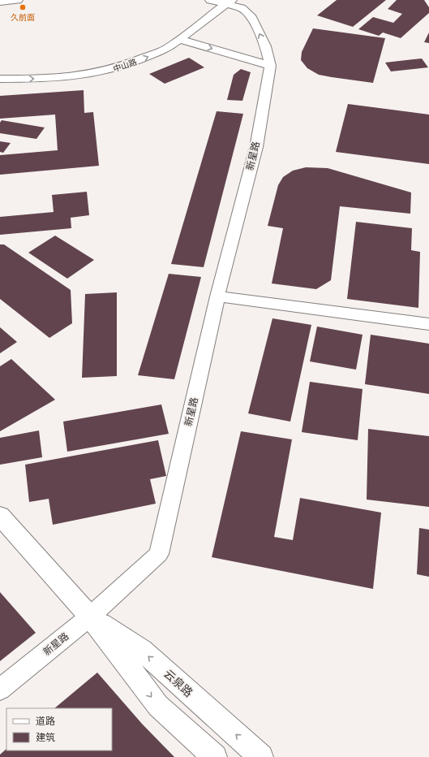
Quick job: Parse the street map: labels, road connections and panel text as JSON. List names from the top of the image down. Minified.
{"streets":{"main road":["云泉路"],"street":["中山路","新星路"]},"crossings":[["新星路","云泉路"]],"one_way":["中山路"],"places":["久前面"],"legend":["道路","建筑"]}
